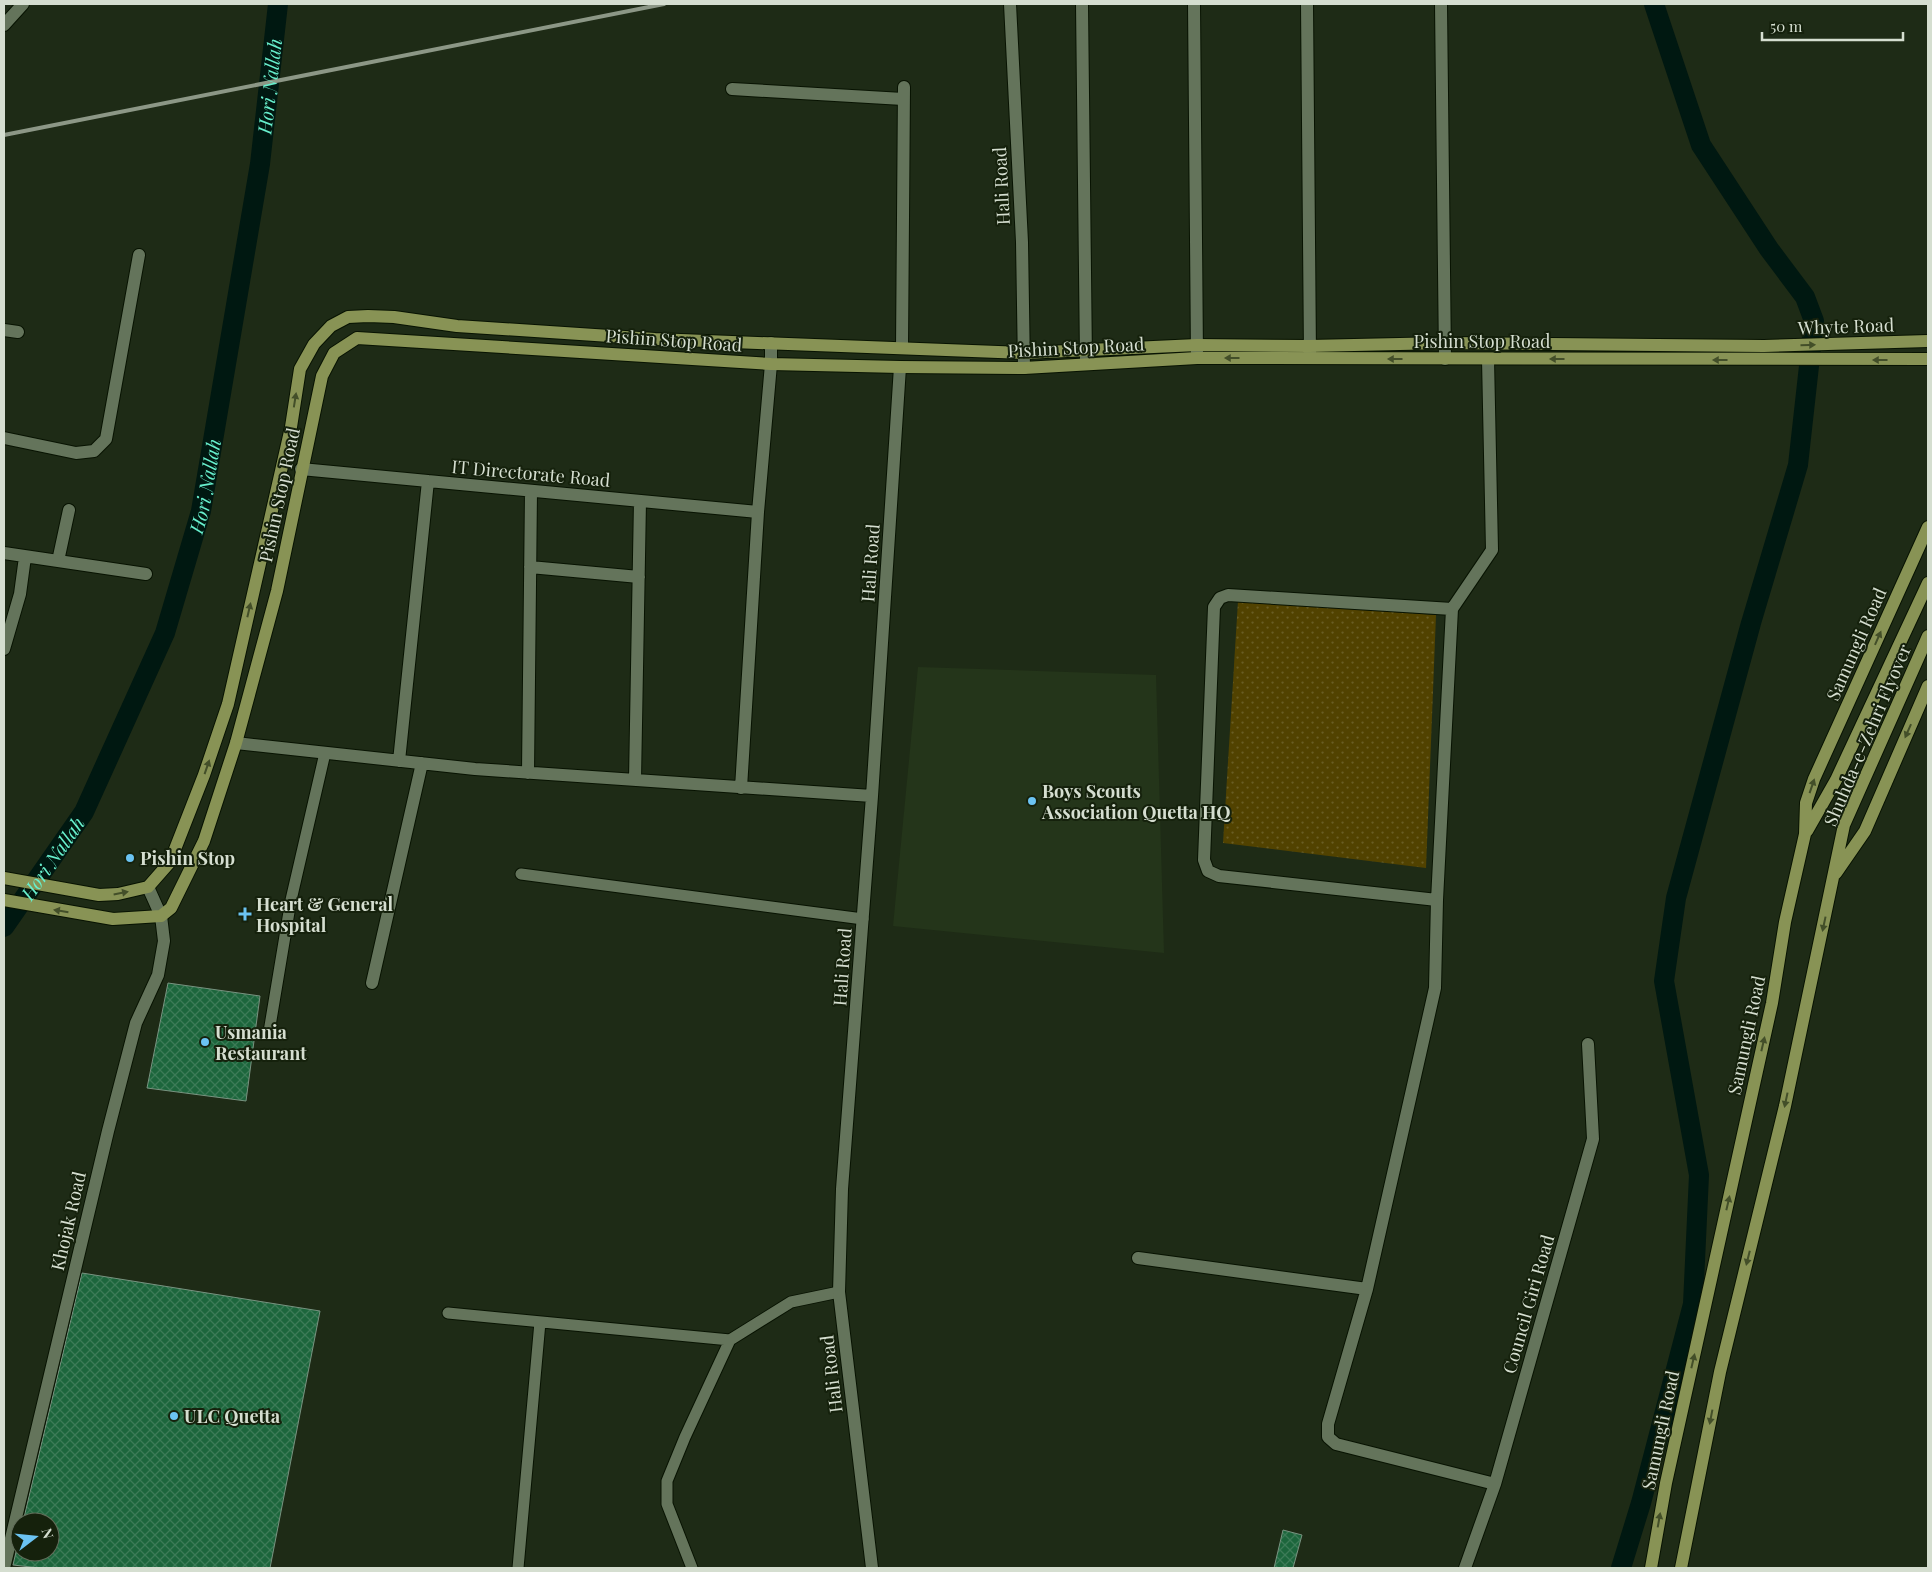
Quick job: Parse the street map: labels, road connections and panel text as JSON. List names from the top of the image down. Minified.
{"streets":{"main road":["Whyte Road","Pishin Stop Road","Samungli Road","Shuhda-e-Zehri Flyover"],"street":["Hali Road","IT Directorate Road","Khojak Road","Council Giri Road"]},"crossings":[["Hali Road","Pishin Stop Road"],["Whyte Road","Pishin Stop Road"],["Pishin Stop Road","IT Directorate Road"],["Pishin Stop Road","Khojak Road"],["Samungli Road","Shuhda-e-Zehri Flyover"]],"water":["Hori Nallah"],"places":{"other":["Boys Scouts Association Quetta HQ","Pishin Stop","Usmania Restaurant","ULC Quetta"],"health":["Heart & General Hospital"]},"scale_bar":"50 m","north":"right"}
